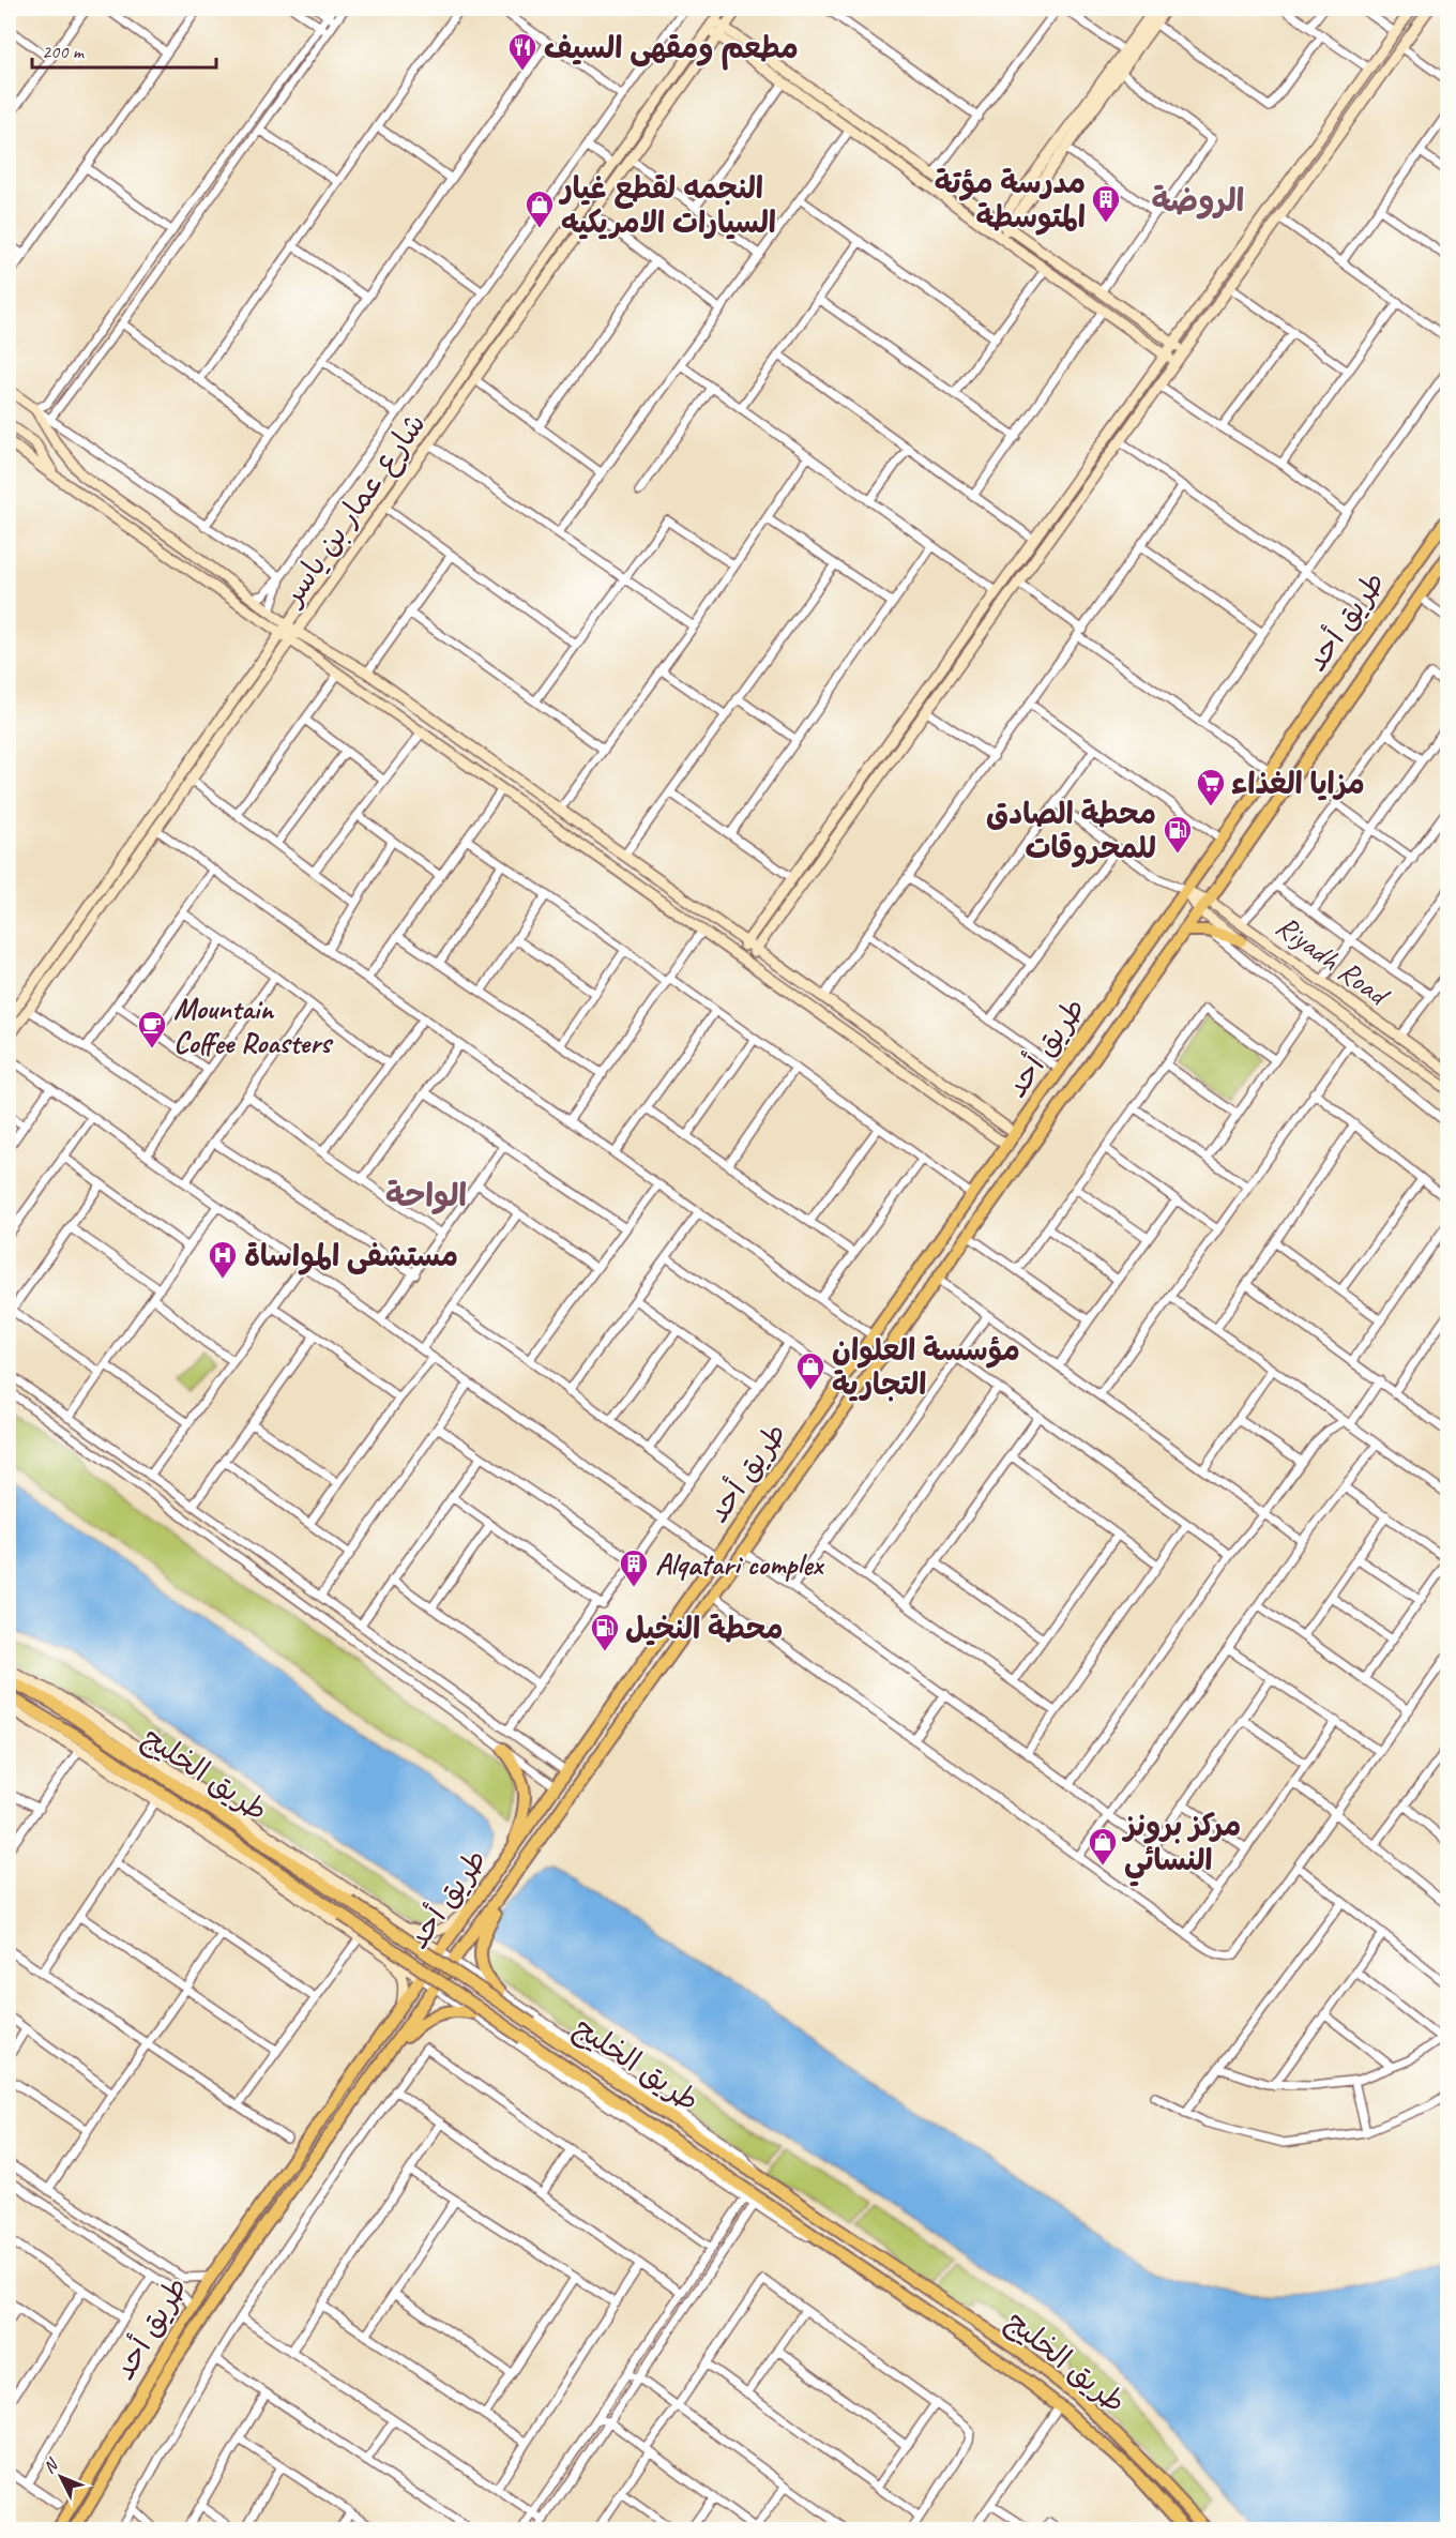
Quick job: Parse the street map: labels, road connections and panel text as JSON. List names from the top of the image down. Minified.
{"streets":{"main road":["طريق أحد","طريق الخليج"],"street":["شارع عمار بن ياسر","Riyadh Road"]},"crossings":[["طريق أحد","Riyadh Road"]],"districts":["الروضة","الواحة"],"places":{"restaurant":["مطعم ومقهى السيف"],"building":["مدرسة مؤتة المتوسطة","Alqatari complex"],"shop":["النجمه لقطع غيار السيارات الامريكيه","مؤسسة العلوان التجارية","مركز برونز النسائي"],"supermarket":["مزايا الغذاء"],"fuel station":["محطة الصادق للمحروقات","محطة النخيل"],"cafe":["Mountain Coffee Roasters"],"hospital":["مستشفى المواساة"]},"scale_bar":"200 m","north":"top left"}
